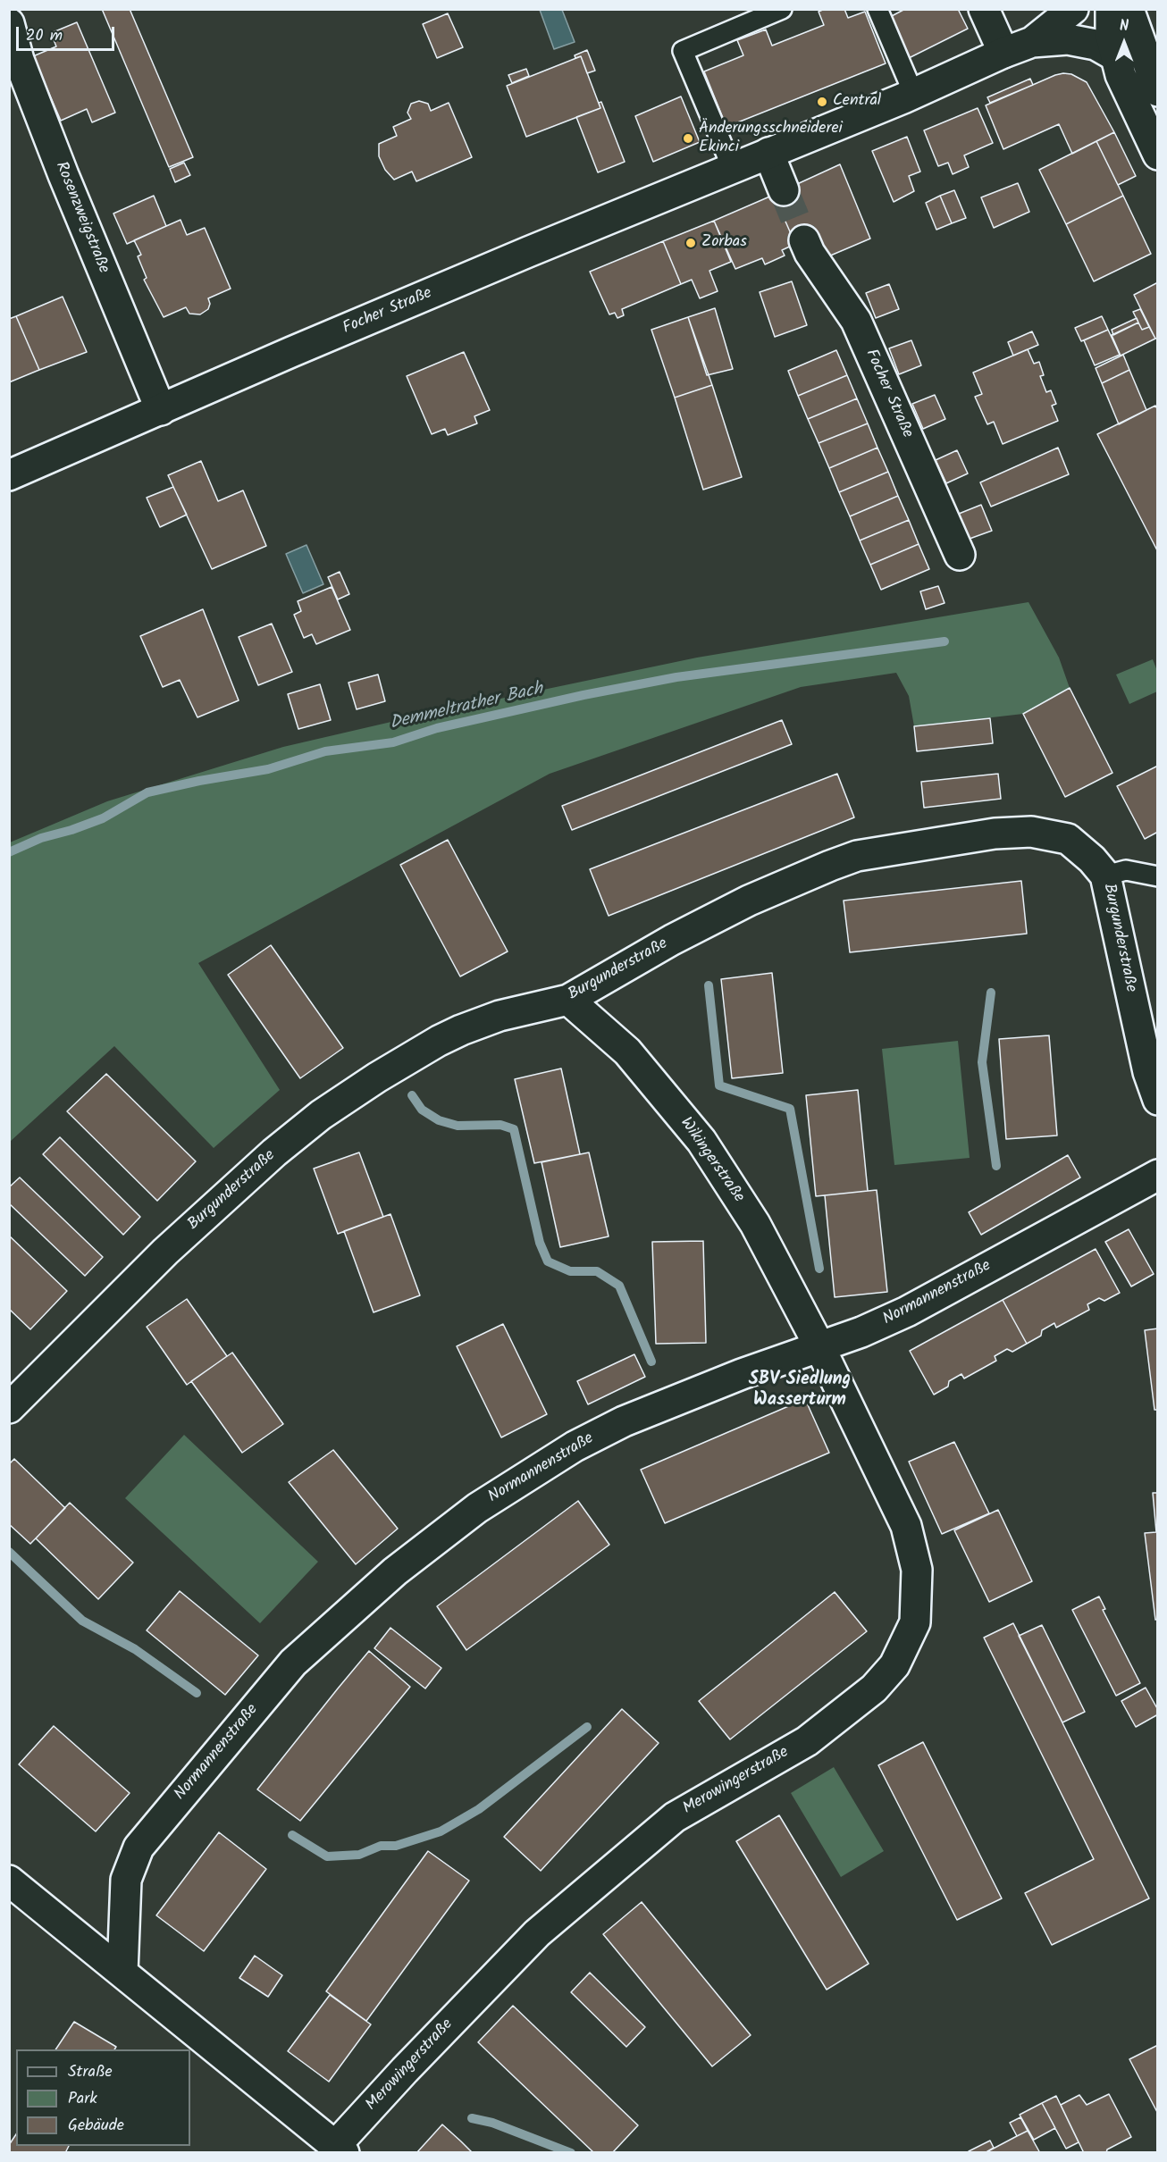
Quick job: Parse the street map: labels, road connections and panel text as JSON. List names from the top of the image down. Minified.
{"streets":{"street":["Rosenzweigstraße","Focher Straße","Burgunderstraße","Wikingerstraße","Normannenstraße","Merowingerstraße"]},"crossings":[["Rosenzweigstraße","Focher Straße"],["Burgunderstraße","Wikingerstraße"],["Wikingerstraße","Normannenstraße"],["Wikingerstraße","Merowingerstraße"],["Normannenstraße","Merowingerstraße"]],"districts":["SBV Siedlung Wasserturm"],"water":["Demmeltrather Bach"],"places":["Central","Änderungsschneiderei Ekinci","Zorbas"],"legend":["Straße","Park","Gebäude"],"scale_bar":"20 m","north":"top"}
